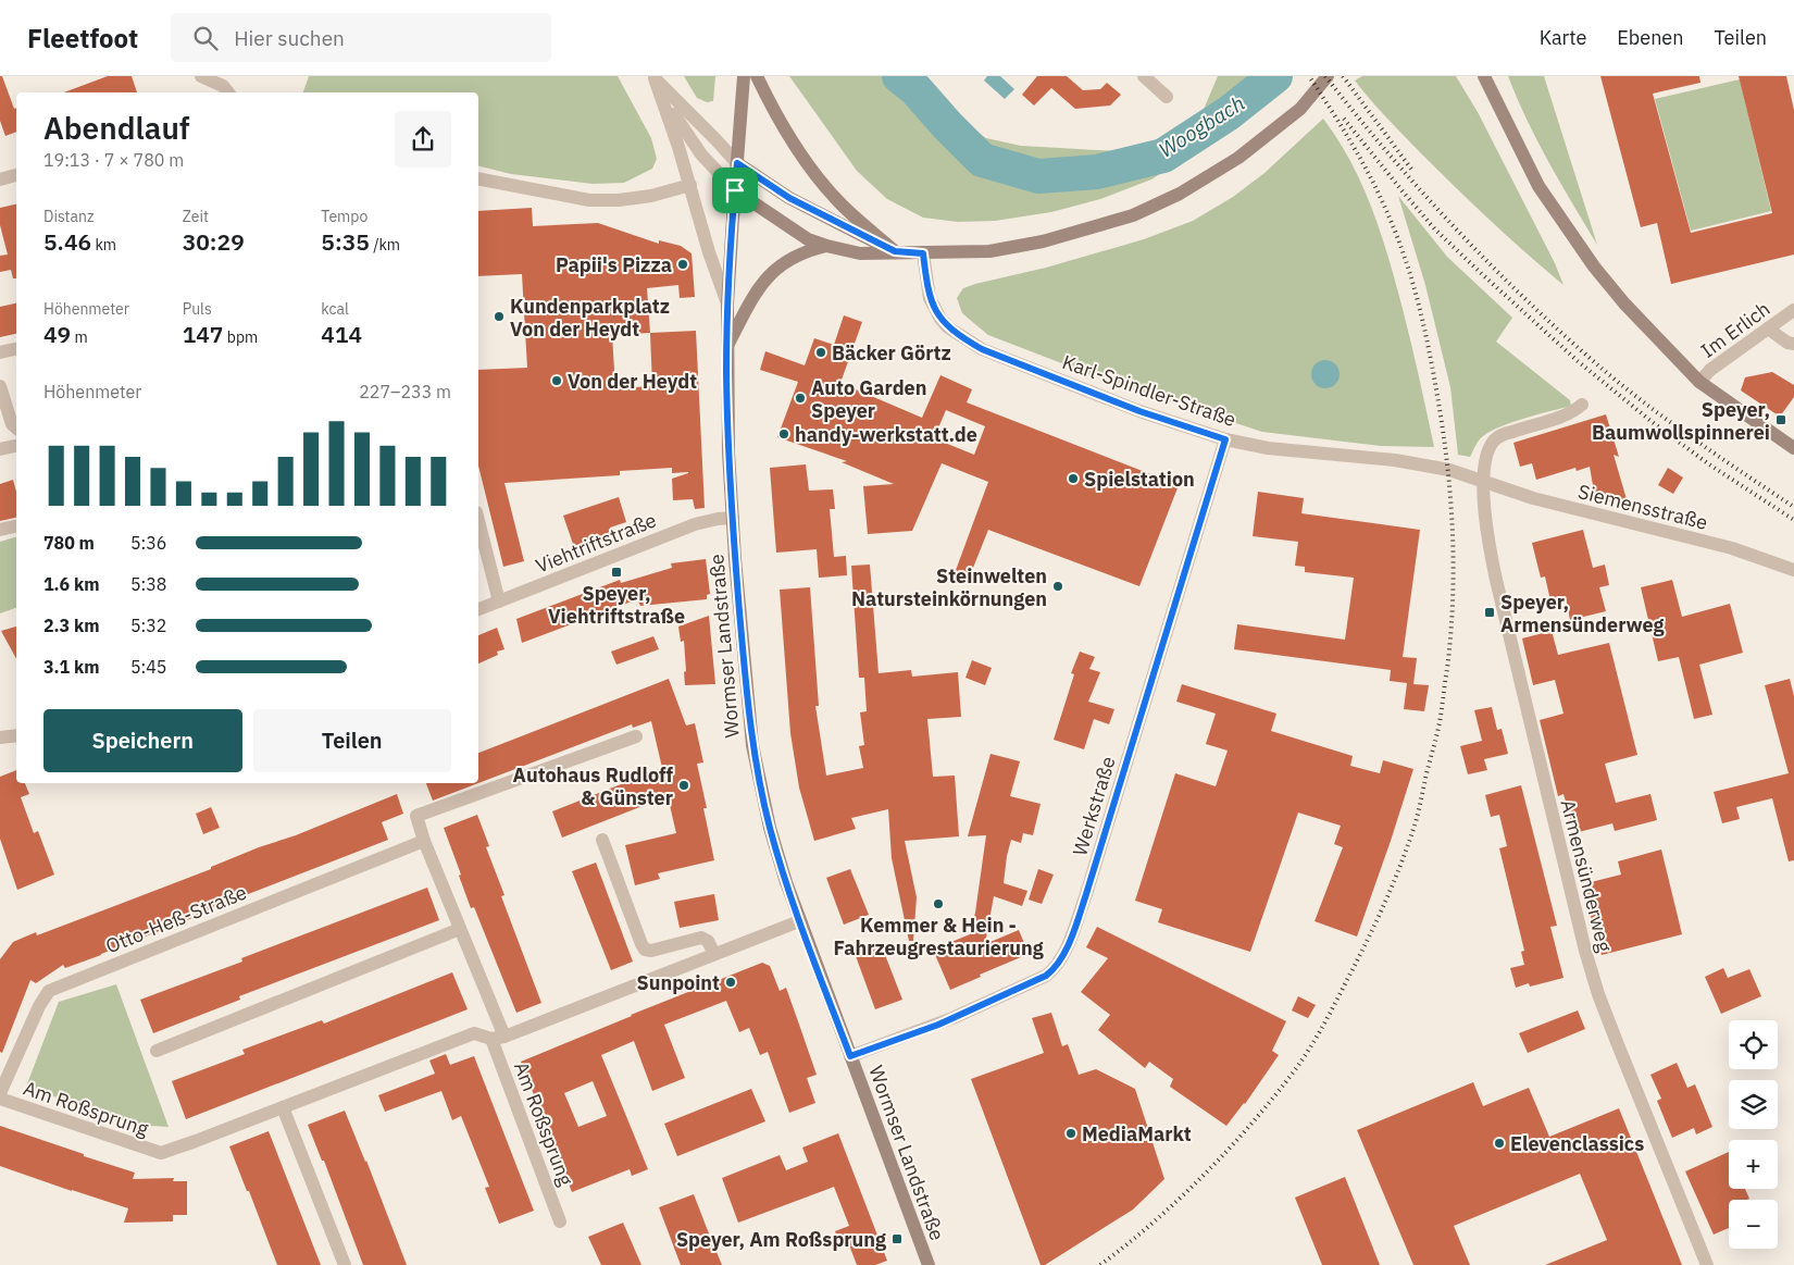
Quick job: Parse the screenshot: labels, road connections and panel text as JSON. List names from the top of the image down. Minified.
{"streets":{"main road":["Wormser Landstraße"],"street":["Im Erlich","Karl-Spindler-Straße","Siemensstraße","Viehtriftstraße","Werkstraße","Armensünderweg","Otto-Heß-Straße","Am Roßsprung"]},"crossings":[["Karl-Spindler-Straße","Siemensstraße"],["Karl-Spindler-Straße","Werkstraße"],["Karl-Spindler-Straße","Armensünderweg"],["Siemensstraße","Armensünderweg"],["Viehtriftstraße","Wormser Landstraße"],["Wormser Landstraße","Werkstraße"],["Wormser Landstraße","Am Roßsprung"]],"water":["Woogbach"],"places":{"other":["Papii's Pizza","Kundenparkplatz Von der Heydt","Bäcker Görtz","Von der Heydt","Auto Garden Speyer","handy-werkstatt.de","Spielstation","Steinwelten Natursteinkörnungen","Autohaus Rudloff & Günster","Kemmer & Hein - Fahrzeugrestaurierung","Sunpoint","MediaMarkt","Elevenclassics"],"transit":["Speyer, Baumwollspinnerei","Speyer, Viehtriftstraße","Speyer, Armensünderweg","Speyer, Am Roßsprung"]},"page":{"header":"Fleetfoot","search":"Hier suchen","nav":["Karte","Ebenen","Teilen"],"heading":["Abendlauf","19:13 · 7 × 780 m"],"stats":[["Distanz","5.46 km"],["Zeit","30:29"],["Tempo","5:35 /km"],["Höhenmeter","49 m"],["Puls","147 bpm"],["kcal","414"]],"chart":["Höhenmeter","227–233 m"],"list":[{"name":"780 m","note":"5:36"},{"name":"1.6 km","note":"5:38"},{"name":"2.3 km","note":"5:32"},{"name":"3.1 km","note":"5:45"}],"buttons":["Speichern","Teilen"],"map_buttons":["+","−"]}}
